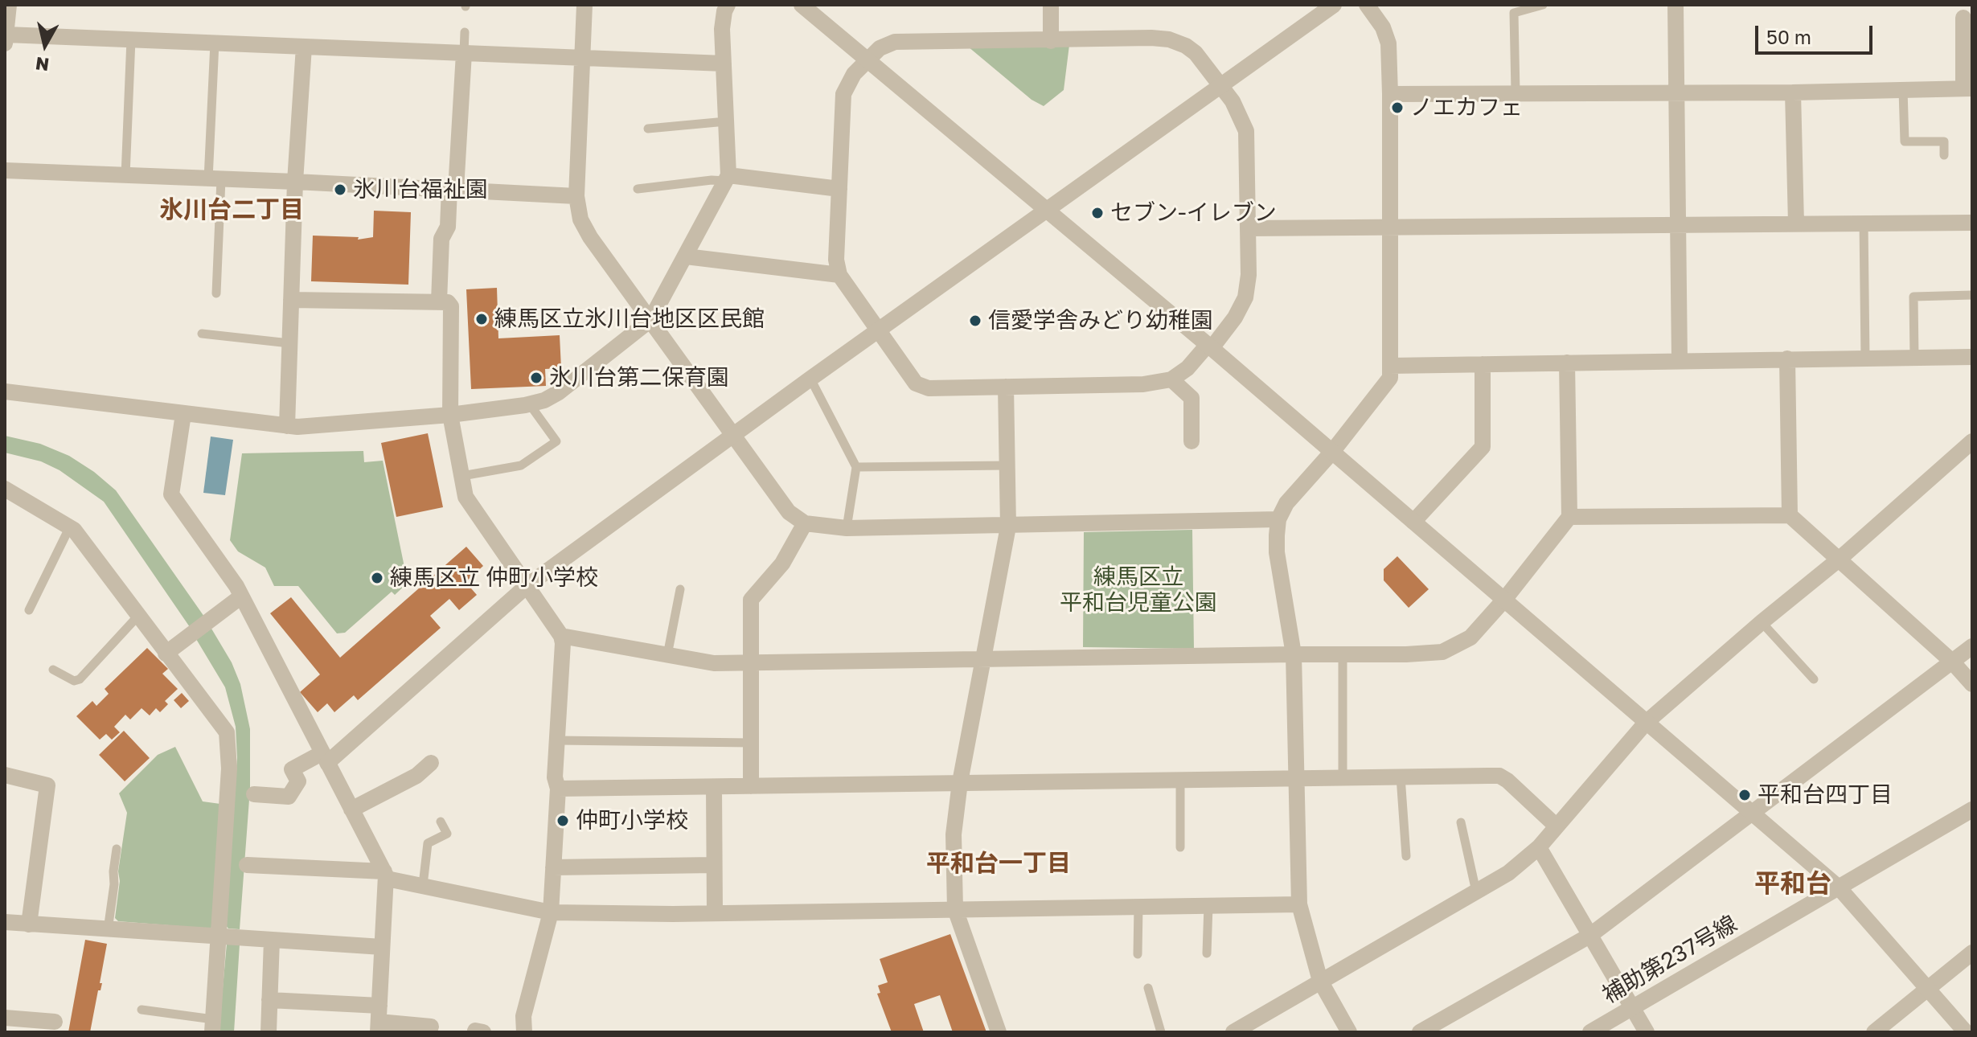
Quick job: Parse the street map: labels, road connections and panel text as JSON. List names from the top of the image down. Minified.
{"streets":{"street":["補助第237号線"]},"districts":["氷川台二丁目","平和台一丁目","平和台"],"parks":["練馬区立 平和台児童公園"],"places":["ノエカフェ","氷川台福祉園","セブン-イレブン","練馬区立氷川台地区区民館","信愛学舎みどり幼稚園","氷川台第二保育園","練馬区立 仲町小学校","平和台四丁目","仲町小学校"],"scale_bar":"50 m","north":"bottom"}
